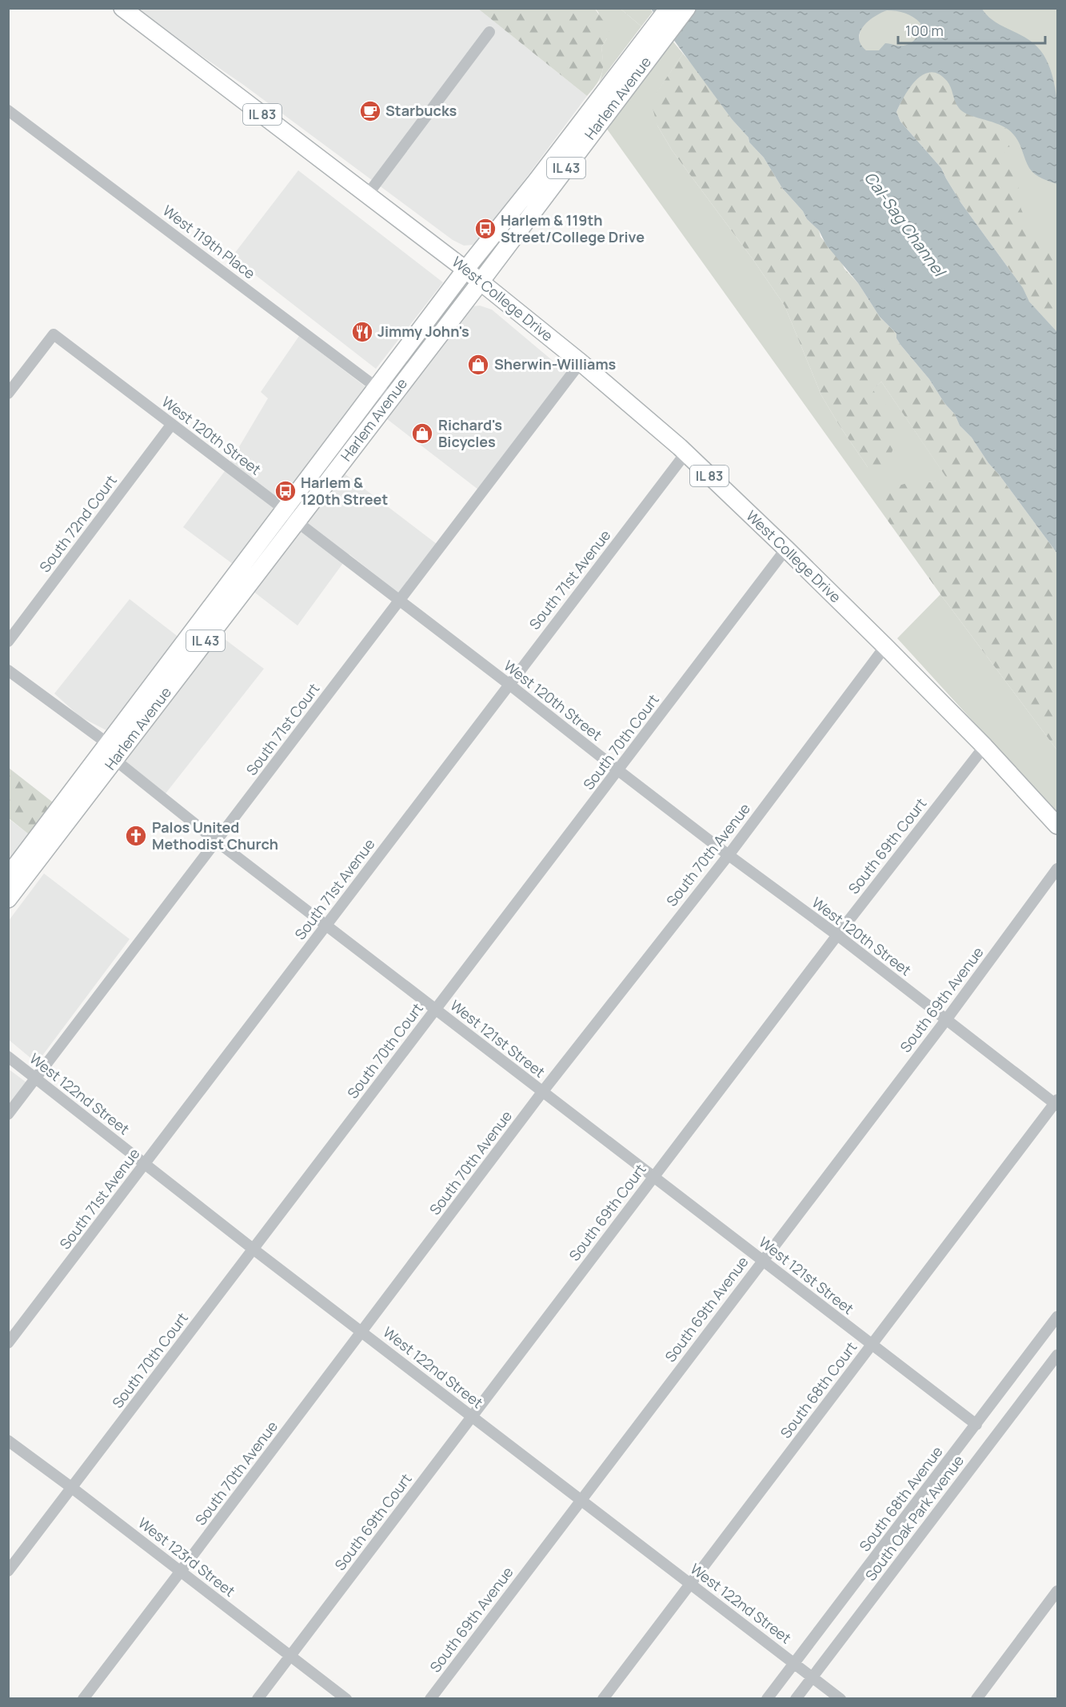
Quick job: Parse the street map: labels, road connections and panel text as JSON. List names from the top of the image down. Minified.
{"streets":{"main road":["Harlem Avenue","IL 83","IL 43","West College Drive"],"street":["West 119th Place","West 120th Street","South 72nd Court","South 71st Avenue","South 71st Court","South 70th Court","South 69th Court","South 70th Avenue","South 69th Avenue","West 121st Street","West 122nd Street","South 68th Court","South 68th Avenue","South Oak Park Avenue","West 123rd Street"]},"crossings":[["Harlem Avenue","West 119th Place"],["Harlem Avenue","West College Drive"],["Harlem Avenue","West 120th Street"],["Harlem Avenue","West 121st Street"],["West College Drive","South 71st Avenue"],["West College Drive","South 71st Court"],["West College Drive","South 70th Court"],["West College Drive","South 69th Court"],["West College Drive","South 70th Avenue"],["West 120th Street","South 72nd Court"],["West 120th Street","South 71st Avenue"],["West 120th Street","South 71st Court"],["West 120th Street","South 70th Court"],["West 120th Street","South 69th Court"],["West 120th Street","South 70th Avenue"],["West 120th Street","South 69th Avenue"],["West 120th Street","South 68th Court"],["South 71st Avenue","West 121st Street"],["South 71st Avenue","West 122nd Street"],["South 71st Court","West 121st Street"],["South 71st Court","West 122nd Street"],["South 70th Court","West 121st Street"],["South 70th Court","West 122nd Street"],["South 70th Court","West 123rd Street"],["South 69th Court","West 121st Street"],["South 69th Court","West 122nd Street"],["South 69th Court","West 123rd Street"],["South 70th Avenue","West 121st Street"],["South 70th Avenue","West 122nd Street"],["South 70th Avenue","West 123rd Street"],["South 69th Avenue","West 121st Street"],["South 69th Avenue","West 122nd Street"],["West 121st Street","South 68th Court"],["West 121st Street","South 68th Avenue"],["West 122nd Street","South 68th Court"],["West 122nd Street","South 68th Avenue"],["West 122nd Street","South Oak Park Avenue"]],"water":["Cal-Sag Channel"],"places":{"cafe":["Starbucks"],"bus stop":["Harlem & 119th Street/College Drive","Harlem & 120th Street"],"restaurant":["Jimmy John's"],"shop":["Sherwin-Williams","Richard's Bicycles"],"church":["Palos United Methodist Church"]},"scale_bar":"100 m"}
